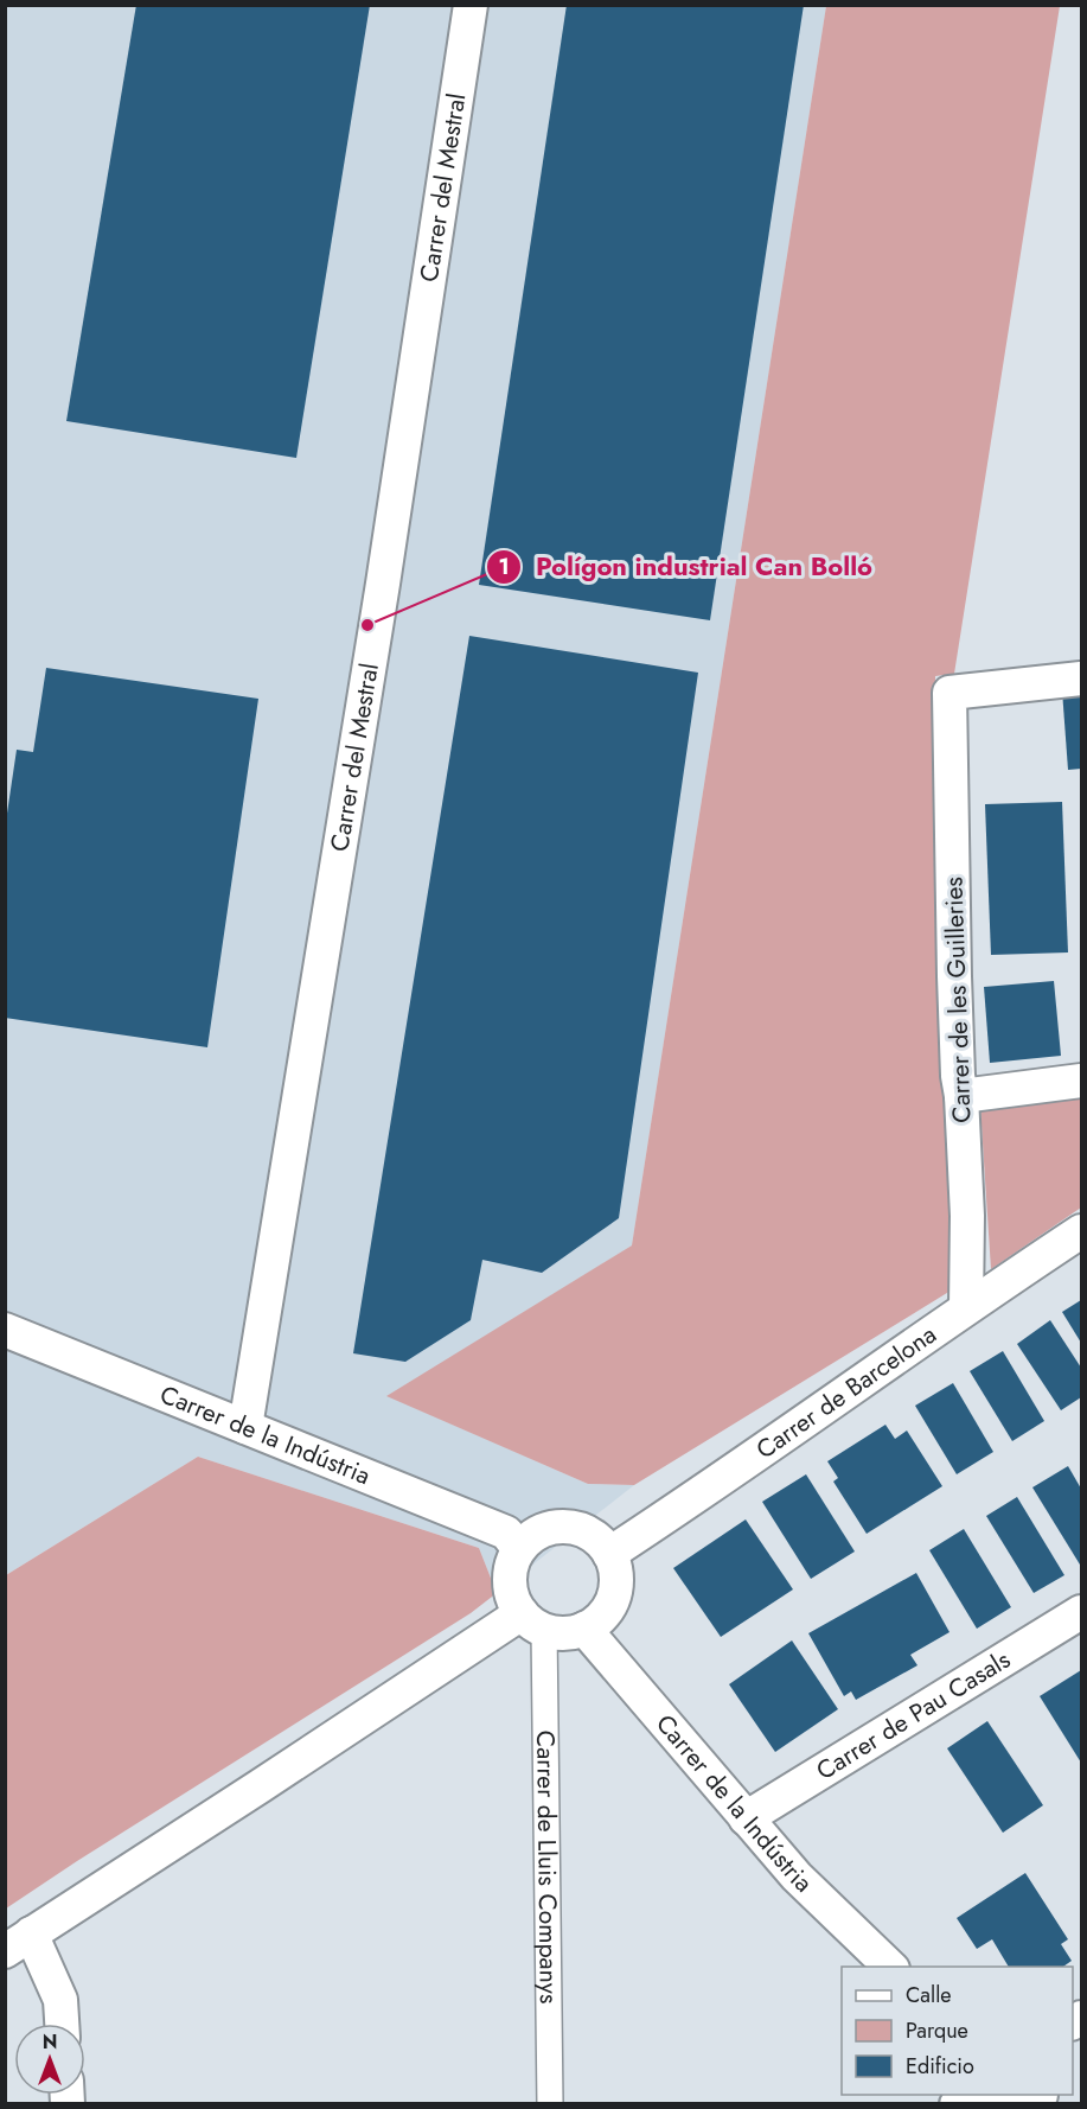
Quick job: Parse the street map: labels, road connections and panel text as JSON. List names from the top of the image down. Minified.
{"streets":{"street":["Carrer del Mestral","Carrer de les Guilleries","Carrer de Barcelona","Carrer de la Indústria","Carrer de Pau Casals","Carrer de Lluis Companys"]},"crossings":[["Carrer del Mestral","Carrer de la Indústria"],["Carrer de les Guilleries","Carrer de Barcelona"],["Carrer de Barcelona","Carrer de la Indústria"],["Carrer de Barcelona","Carrer de Lluis Companys"],["Carrer de la Indústria","Carrer de Pau Casals"],["Carrer de la Indústria","Carrer de Lluis Companys"]],"places":["Polígon industrial Can Bolló"],"legend":["Calle","Parque","Edificio"],"north":"top"}
